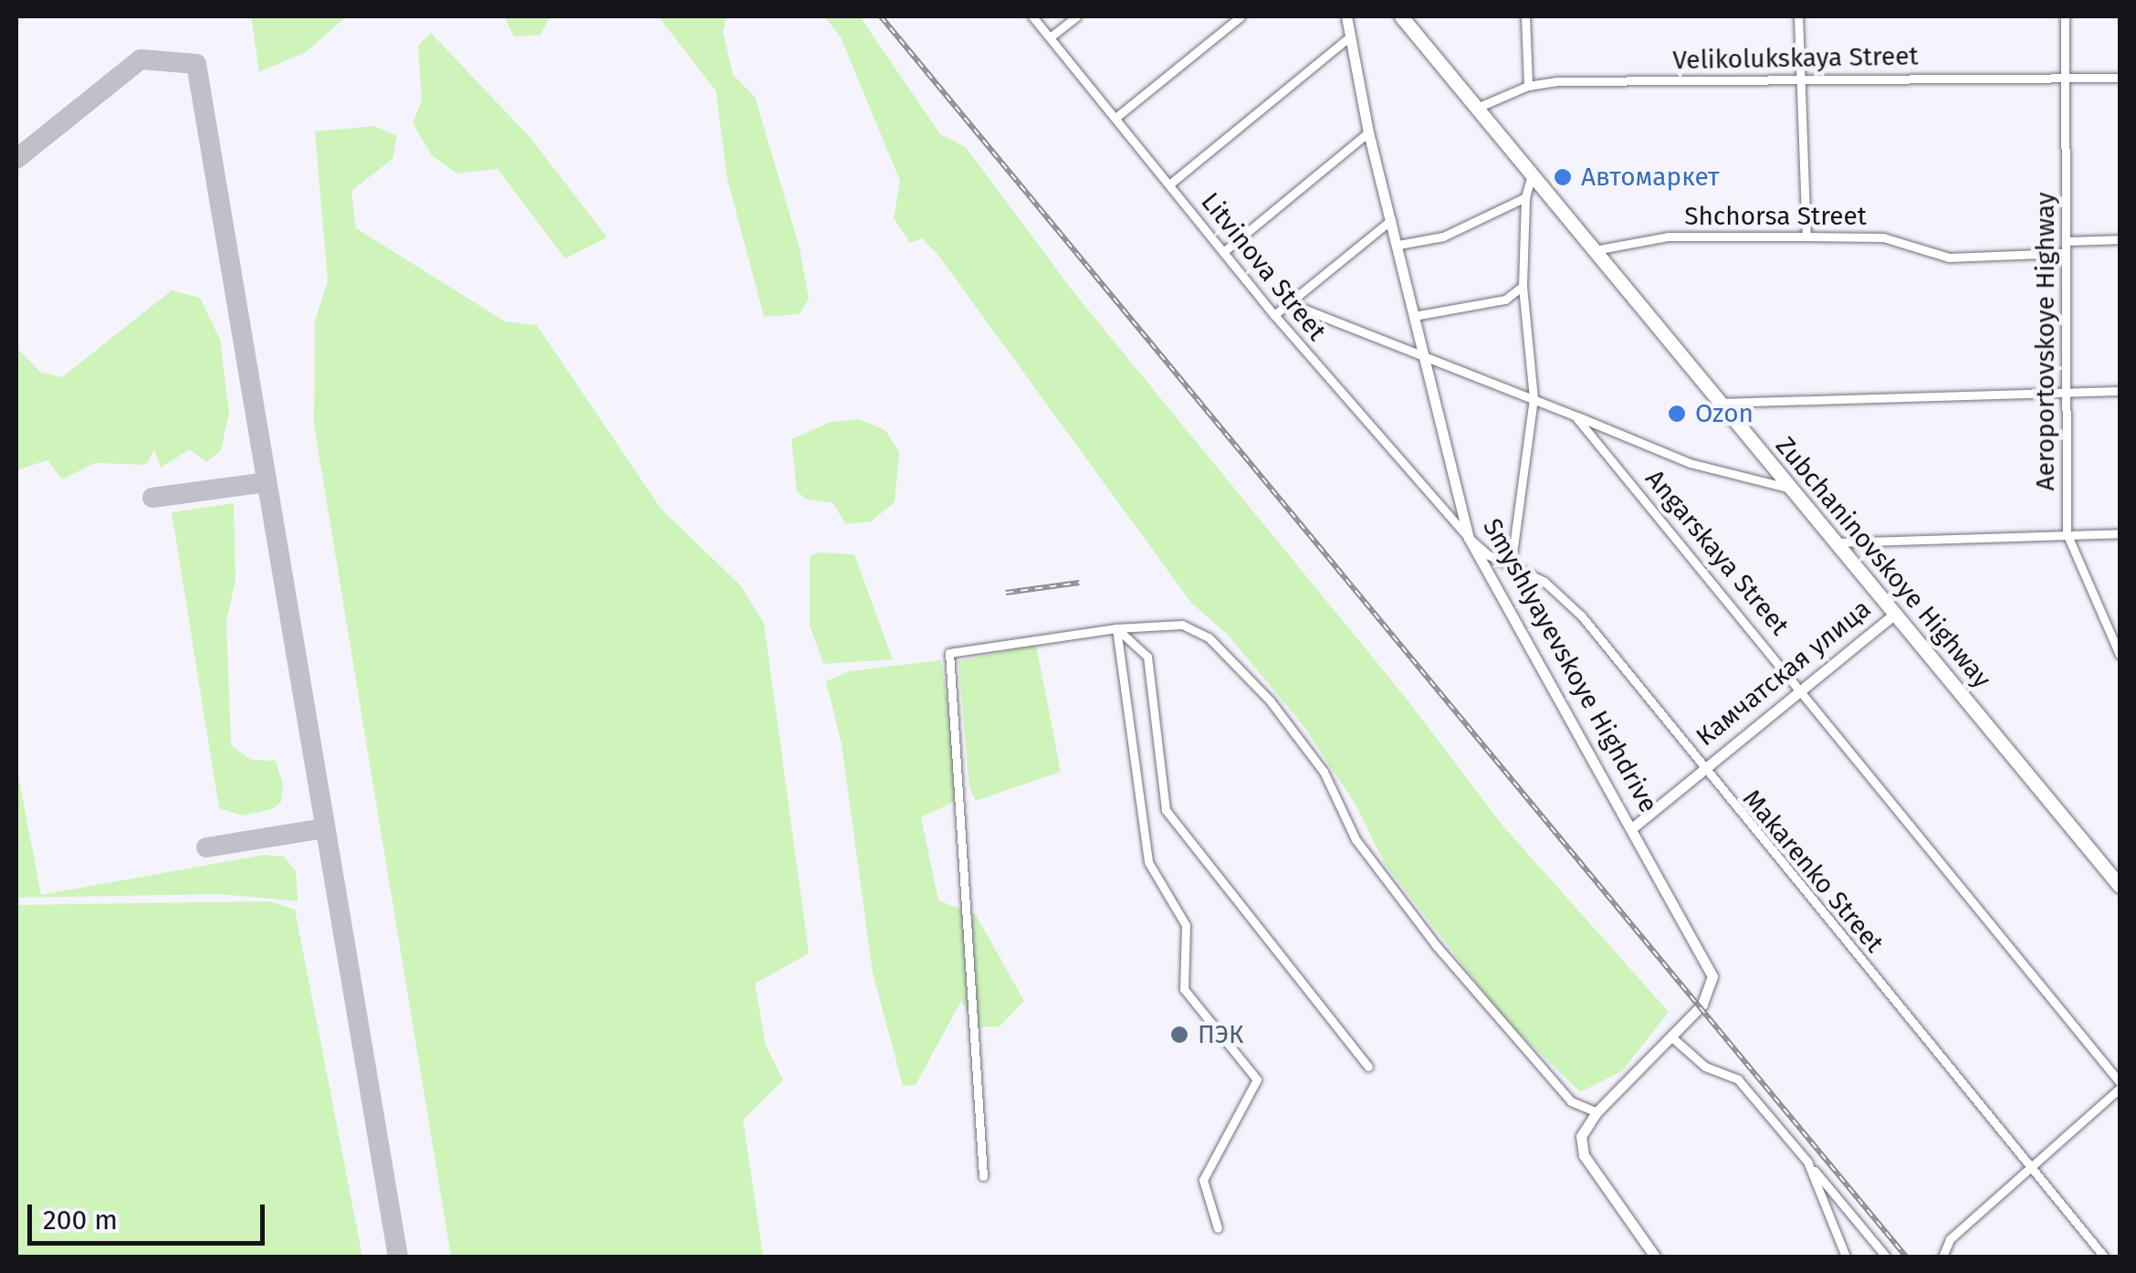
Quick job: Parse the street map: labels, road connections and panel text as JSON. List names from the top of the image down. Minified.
{"streets":{"main road":["Zubchaninovskoye Highway"],"street":["Velikolukskaya Street","Shchorsa Street","Litvinova Street","Aeroportovskoye Highway","Angarskaya Street","Smyshlyayevskoye Highdrive","Камчатская улица","Makarenko Street"]},"crossings":[["Velikolukskaya Street","Aeroportovskoye Highway"],["Velikolukskaya Street","Zubchaninovskoye Highway"],["Shchorsa Street","Aeroportovskoye Highway"],["Shchorsa Street","Zubchaninovskoye Highway"],["Litvinova Street","Smyshlyayevskoye Highdrive"],["Litvinova Street","Makarenko Street"],["Angarskaya Street","Smyshlyayevskoye Highdrive"],["Angarskaya Street","Камчатская улица"],["Zubchaninovskoye Highway","Камчатская улица"],["Smyshlyayevskoye Highdrive","Камчатская улица"],["Smyshlyayevskoye Highdrive","Makarenko Street"],["Камчатская улица","Makarenko Street"]],"places":["Автомаркет","Ozon","ПЭК"],"scale_bar":"200 m"}
